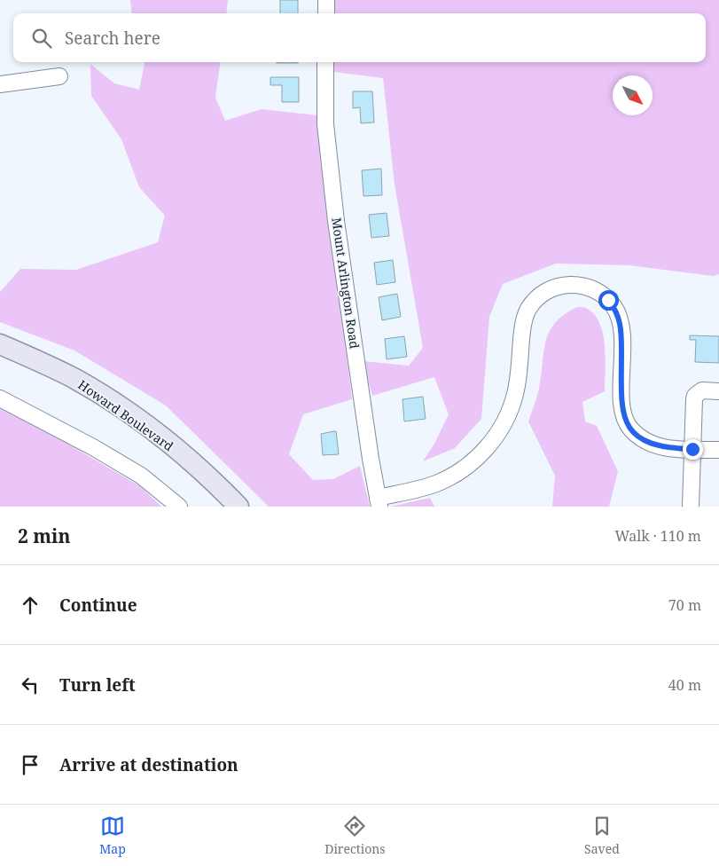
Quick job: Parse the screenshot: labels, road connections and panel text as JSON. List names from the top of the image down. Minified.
{"streets":{"main road":["Howard Boulevard"],"street":["Mount Arlington Road"]},"north":"bottom right","page":{"search":"Search here","heading":["2 min","Walk · 110 m"],"list":[["Continue","70 m"],["Turn left","40 m"],"Arrive at destination"],"nav":["Map","Directions","Saved"]}}
